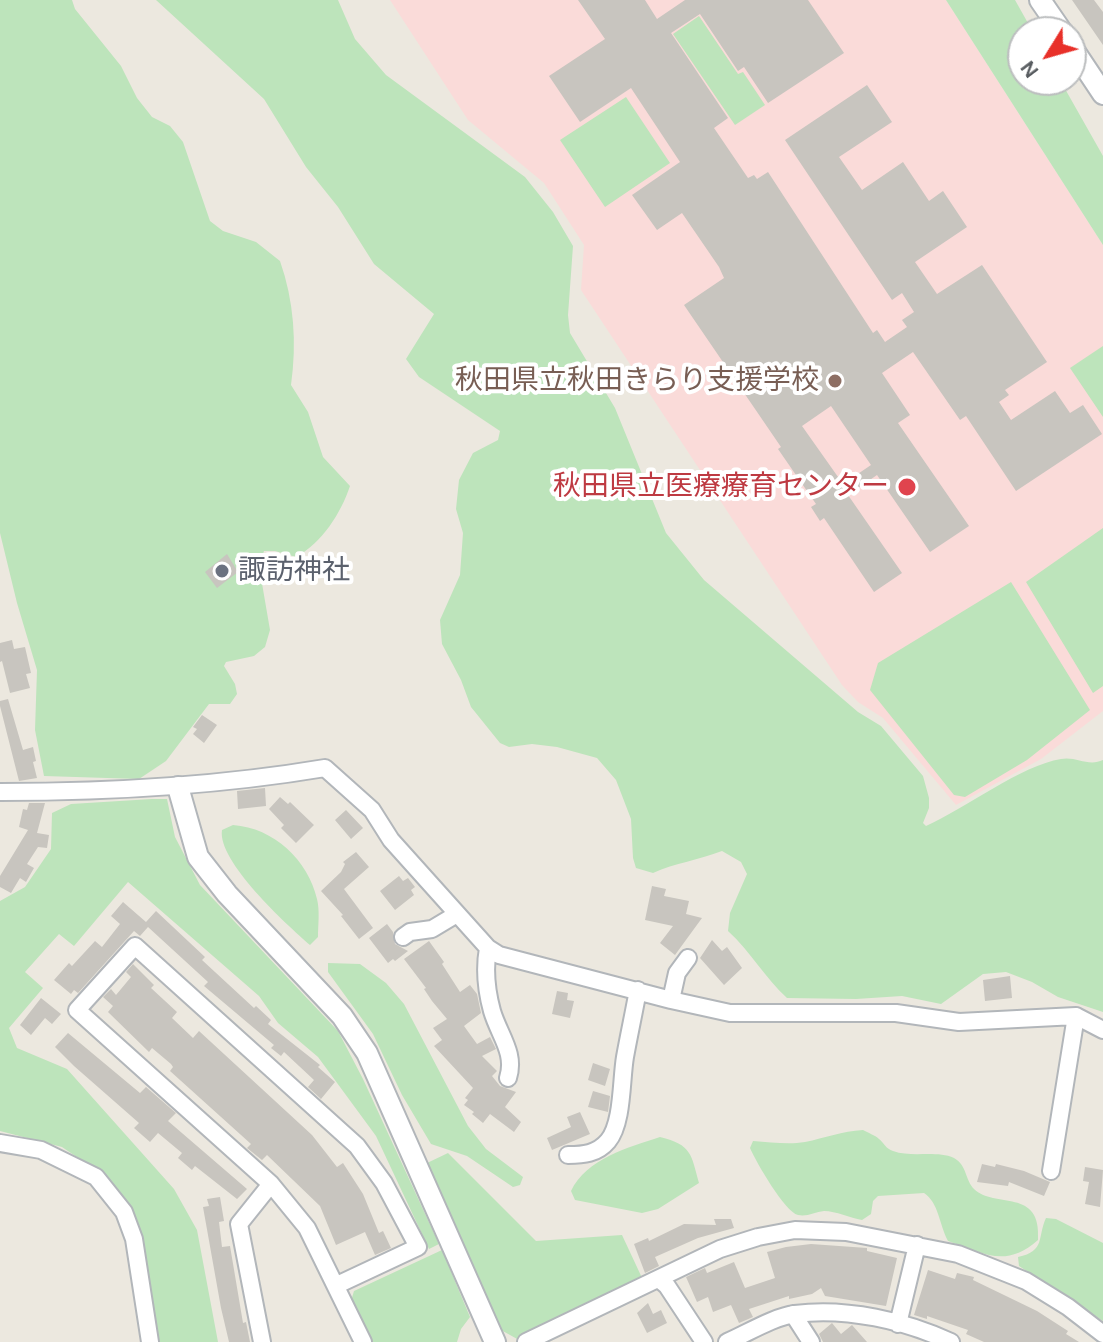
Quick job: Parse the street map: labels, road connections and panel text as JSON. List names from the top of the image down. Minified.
{"places":["秋田県立秋田きらり支援学校","秋田県立医療療育センター","諏訪神社"],"north":"bottom left"}
